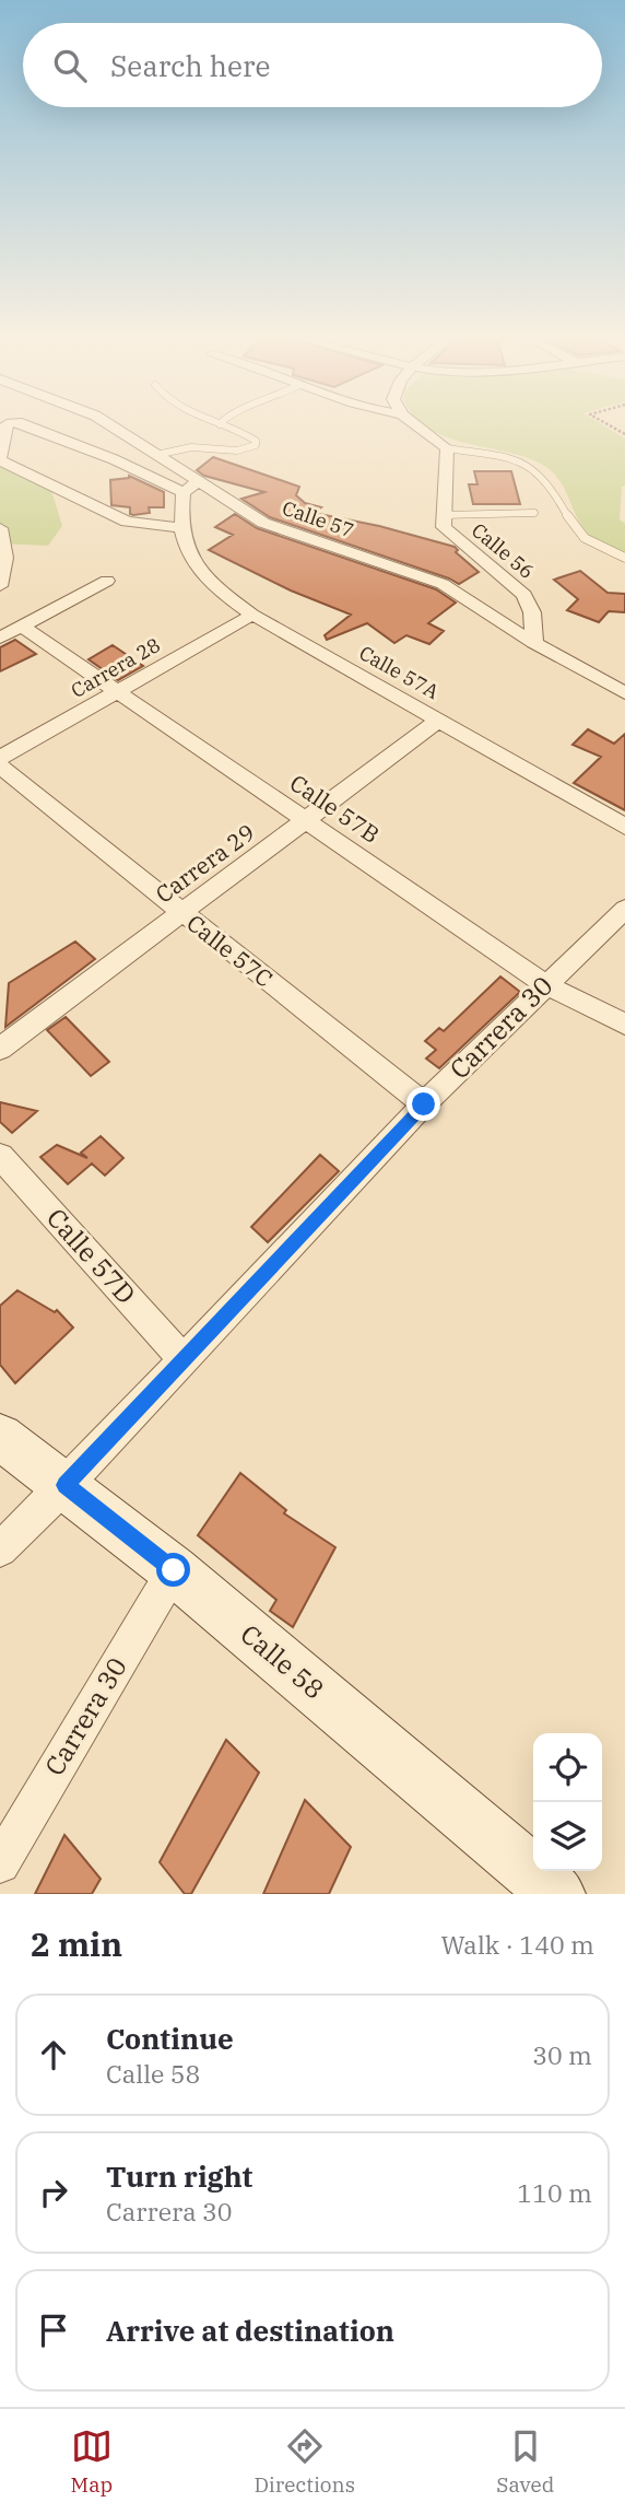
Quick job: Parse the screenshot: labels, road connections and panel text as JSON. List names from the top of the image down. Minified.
{"streets":{"street":["Calle 57","Calle 56","Carrera 28","Calle 57A","Calle 57B","Carrera 29","Calle 57C","Carrera 30","Calle 57D","Calle 58"]},"crossings":[["Calle 57","Calle 56"],["Calle 57","Calle 57A"],["Carrera 28","Calle 57A"],["Carrera 28","Calle 57B"],["Calle 57A","Carrera 29"],["Calle 57B","Carrera 29"],["Calle 57B","Carrera 30"],["Carrera 29","Calle 57C"],["Calle 57C","Carrera 30"],["Carrera 30","Calle 57D"],["Carrera 30","Calle 58"]],"page":{"search":"Search here","heading":["2 min","Walk · 140 m"],"list":[["Continue","Calle 58","30 m"],["Turn right","Carrera 30","110 m"],"Arrive at destination"],"nav":["Map","Directions","Saved"]}}
